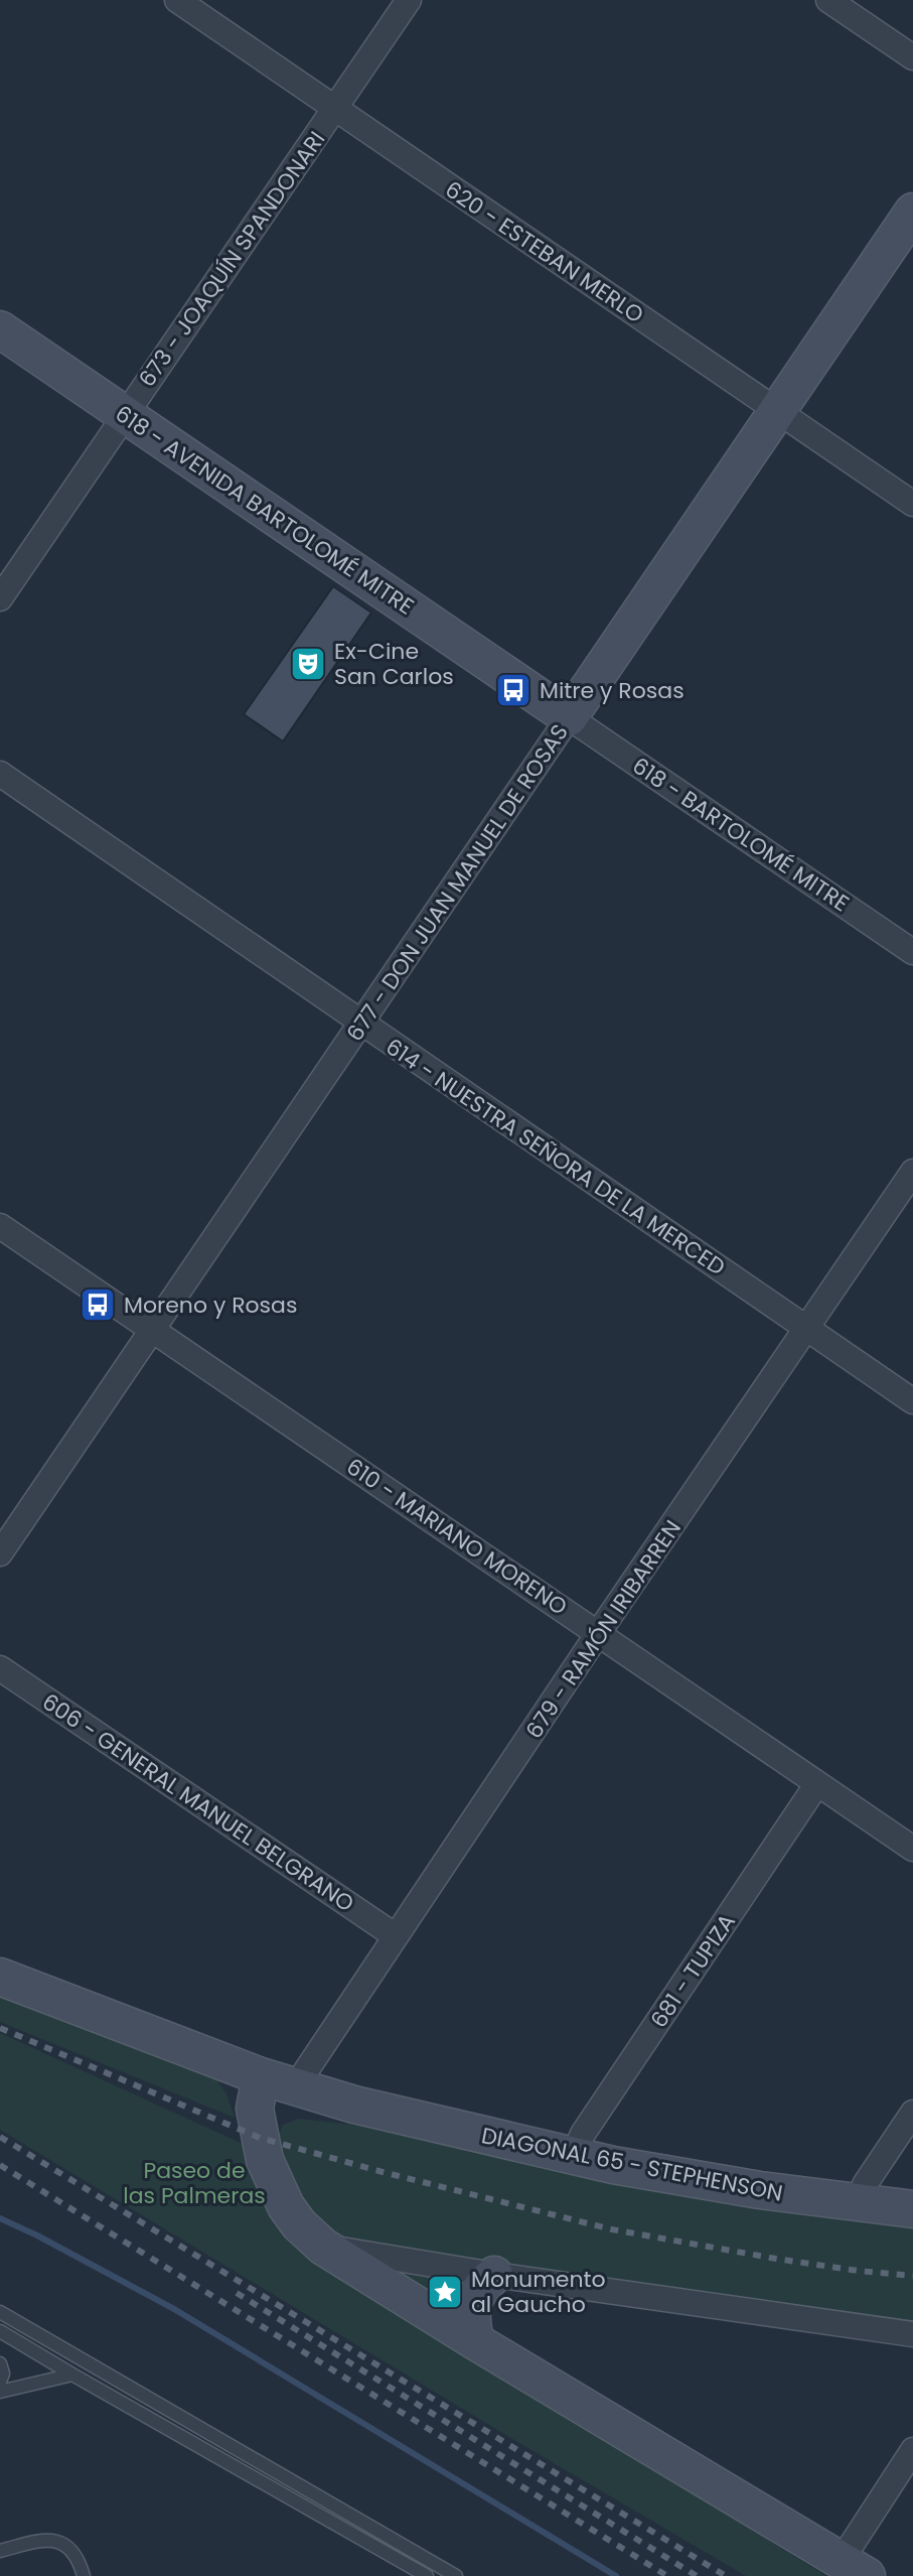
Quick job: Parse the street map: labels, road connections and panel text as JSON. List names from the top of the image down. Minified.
{"streets":{"street":["620 - ESTEBAN MERLO","673 - JOAQUÍN SPANDONARI","618 - AVENIDA BARTOLOMÉ MITRE","618 - BARTOLOMÉ MITRE","677 - DON JUAN MANUEL DE ROSAS","614 - NUESTRA SEÑORA DE LA MERCED","610 - MARIANO MORENO","679 - RAMÓN IRIBARREN","606 - GENERAL MANUEL BELGRANO","681 - TUPIZA","DIAGONAL 65 - STEPHENSON"]},"crossings":[["620 - ESTEBAN MERLO","673 - JOAQUÍN SPANDONARI"],["620 - ESTEBAN MERLO","677 - DON JUAN MANUEL DE ROSAS"],["673 - JOAQUÍN SPANDONARI","618 - AVENIDA BARTOLOMÉ MITRE"],["618 - AVENIDA BARTOLOMÉ MITRE","618 - BARTOLOMÉ MITRE"],["618 - AVENIDA BARTOLOMÉ MITRE","677 - DON JUAN MANUEL DE ROSAS"],["618 - BARTOLOMÉ MITRE","677 - DON JUAN MANUEL DE ROSAS"],["677 - DON JUAN MANUEL DE ROSAS","614 - NUESTRA SEÑORA DE LA MERCED"],["677 - DON JUAN MANUEL DE ROSAS","610 - MARIANO MORENO"],["614 - NUESTRA SEÑORA DE LA MERCED","679 - RAMÓN IRIBARREN"],["610 - MARIANO MORENO","679 - RAMÓN IRIBARREN"],["610 - MARIANO MORENO","681 - TUPIZA"],["679 - RAMÓN IRIBARREN","606 - GENERAL MANUEL BELGRANO"],["679 - RAMÓN IRIBARREN","DIAGONAL 65 - STEPHENSON"],["681 - TUPIZA","DIAGONAL 65 - STEPHENSON"]],"parks":["Paseo de las Palmeras"],"places":{"theatre":["Ex-Cine San Carlos"],"bus stop":["Mitre y Rosas","Moreno y Rosas"],"place":["Monumento al Gaucho"]}}
